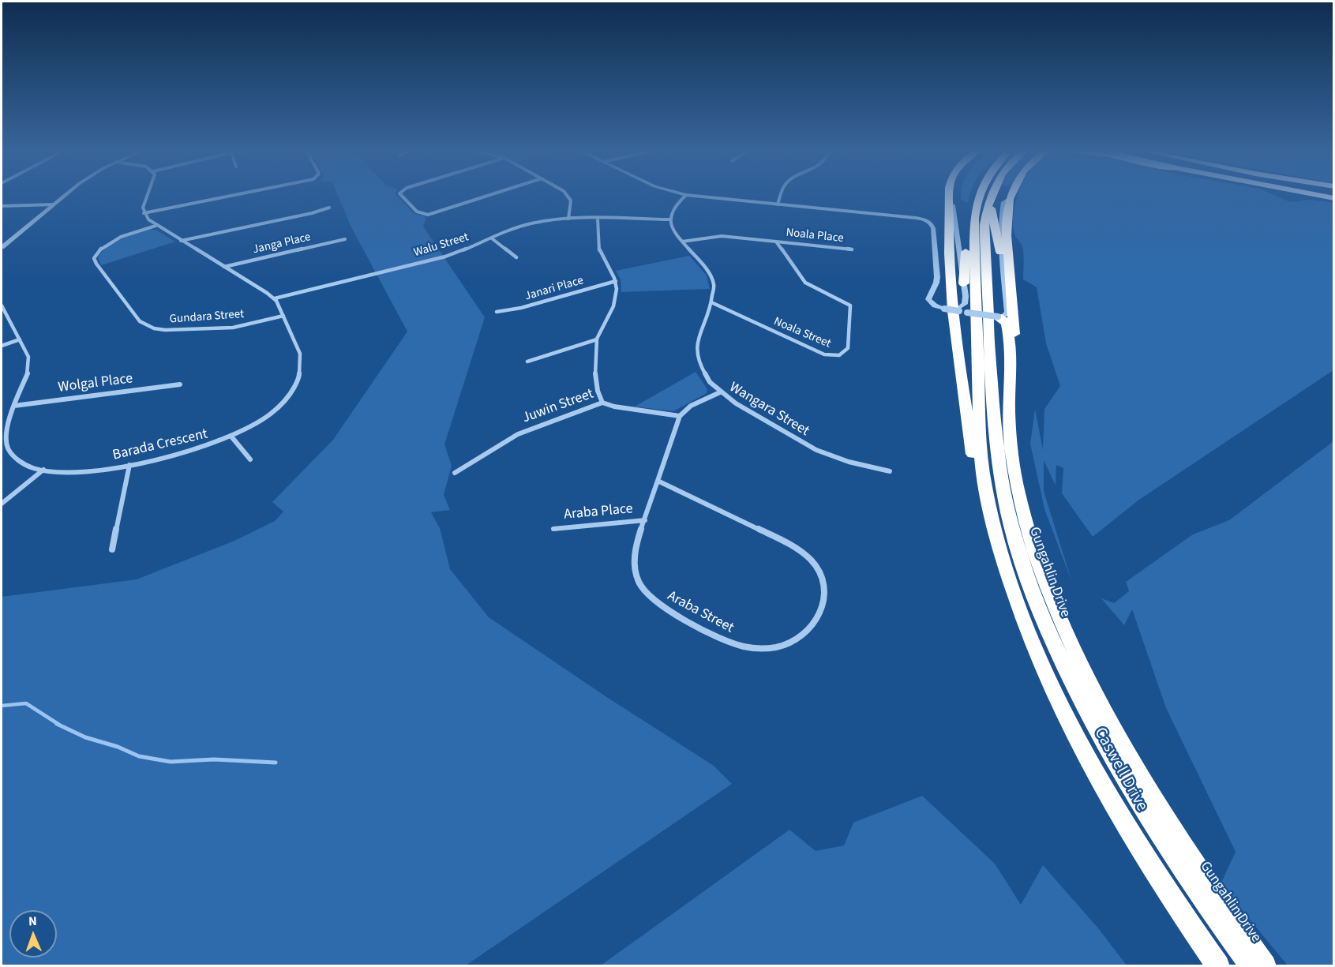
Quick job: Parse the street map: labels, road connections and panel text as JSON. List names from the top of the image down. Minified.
{"streets":{"highway":["Gungahlin Drive","Caswell Drive"],"street":["Noala Place","Janga Place","Walu Street","Janari Place","Gundara Street","Noala Street","Wolgal Place","Juwin Street","Wangara Street","Barada Crescent","Araba Place","Araba Street"]},"crossings":[["Noala Place","Noala Street"],["Walu Street","Wangara Street"],["Walu Street","Barada Crescent"],["Gundara Street","Barada Crescent"],["Noala Street","Wangara Street"],["Wolgal Place","Barada Crescent"],["Juwin Street","Araba Street"],["Araba Place","Araba Street"]],"north":"top"}
